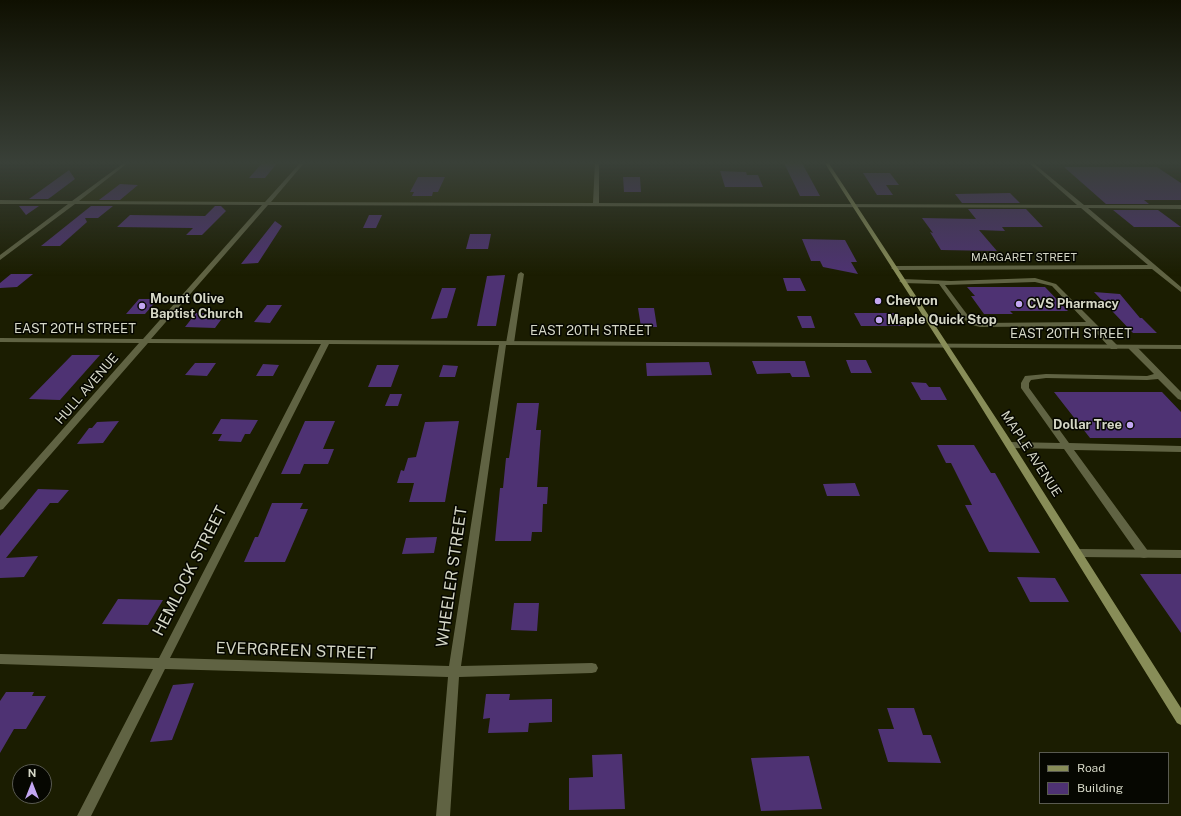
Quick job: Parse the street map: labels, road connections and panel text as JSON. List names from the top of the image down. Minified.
{"streets":{"main road":["MAPLE AVENUE"],"street":["MARGARET STREET","EAST 20TH STREET","HULL AVENUE","HEMLOCK STREET","WHEELER STREET","EVERGREEN STREET"]},"crossings":[["MARGARET STREET","MAPLE AVENUE"],["EAST 20TH STREET","HULL AVENUE"],["EAST 20TH STREET","MAPLE AVENUE"],["EAST 20TH STREET","HEMLOCK STREET"],["EAST 20TH STREET","WHEELER STREET"],["HEMLOCK STREET","EVERGREEN STREET"],["WHEELER STREET","EVERGREEN STREET"]],"places":["Chevron","CVS Pharmacy","Mount Olive Baptist Church","Maple Quick Stop","Dollar Tree"],"legend":["Road","Building"],"north":"top"}
